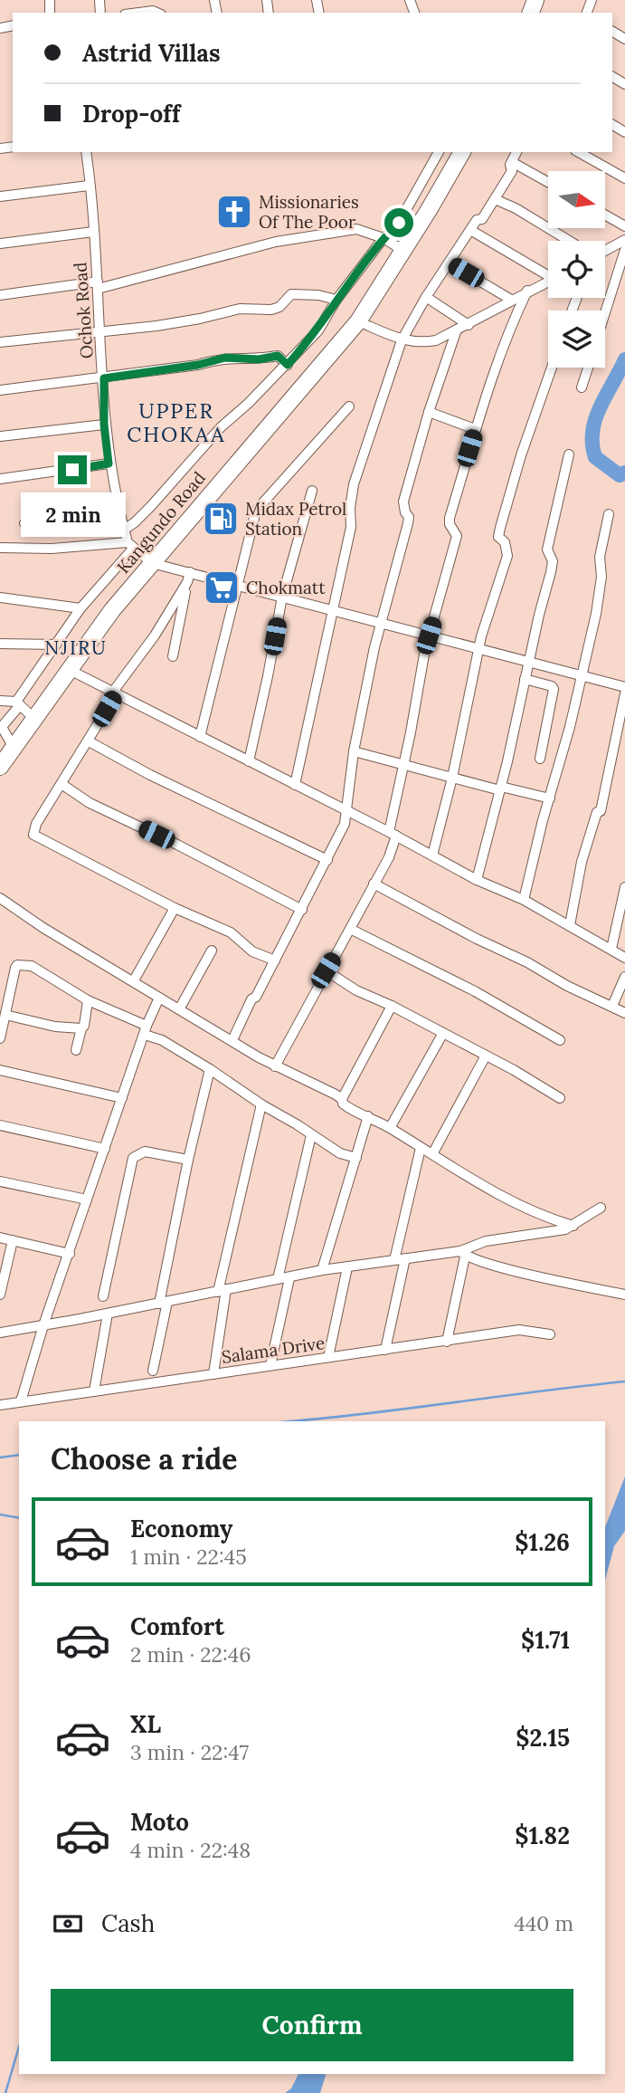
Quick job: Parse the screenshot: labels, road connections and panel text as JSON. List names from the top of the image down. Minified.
{"streets":{"highway":["Kangundo Road"],"street":["Ochok Road","Salama Drive"]},"districts":["UPPER CHOKAA","NJIRU"],"places":{"church":["Missionaries Of The Poor"],"fuel station":["Midax Petrol Station"],"supermarket":["Chokmatt"]},"north":"right","page":{"banner":["Astrid Villas","Drop-off"],"bubble":"2 min","heading":"Choose a ride","list":[{"name":"Economy","note":"1 min · 22:45","value":"$1.26"},{"name":"Comfort","note":"2 min · 22:46","value":"$1.71"},{"name":"XL","note":"3 min · 22:47","value":"$2.15"},{"name":"Moto","note":"4 min · 22:48","value":"$1.82"}],"pay":["Cash","440 m"],"buttons":"Confirm"}}
